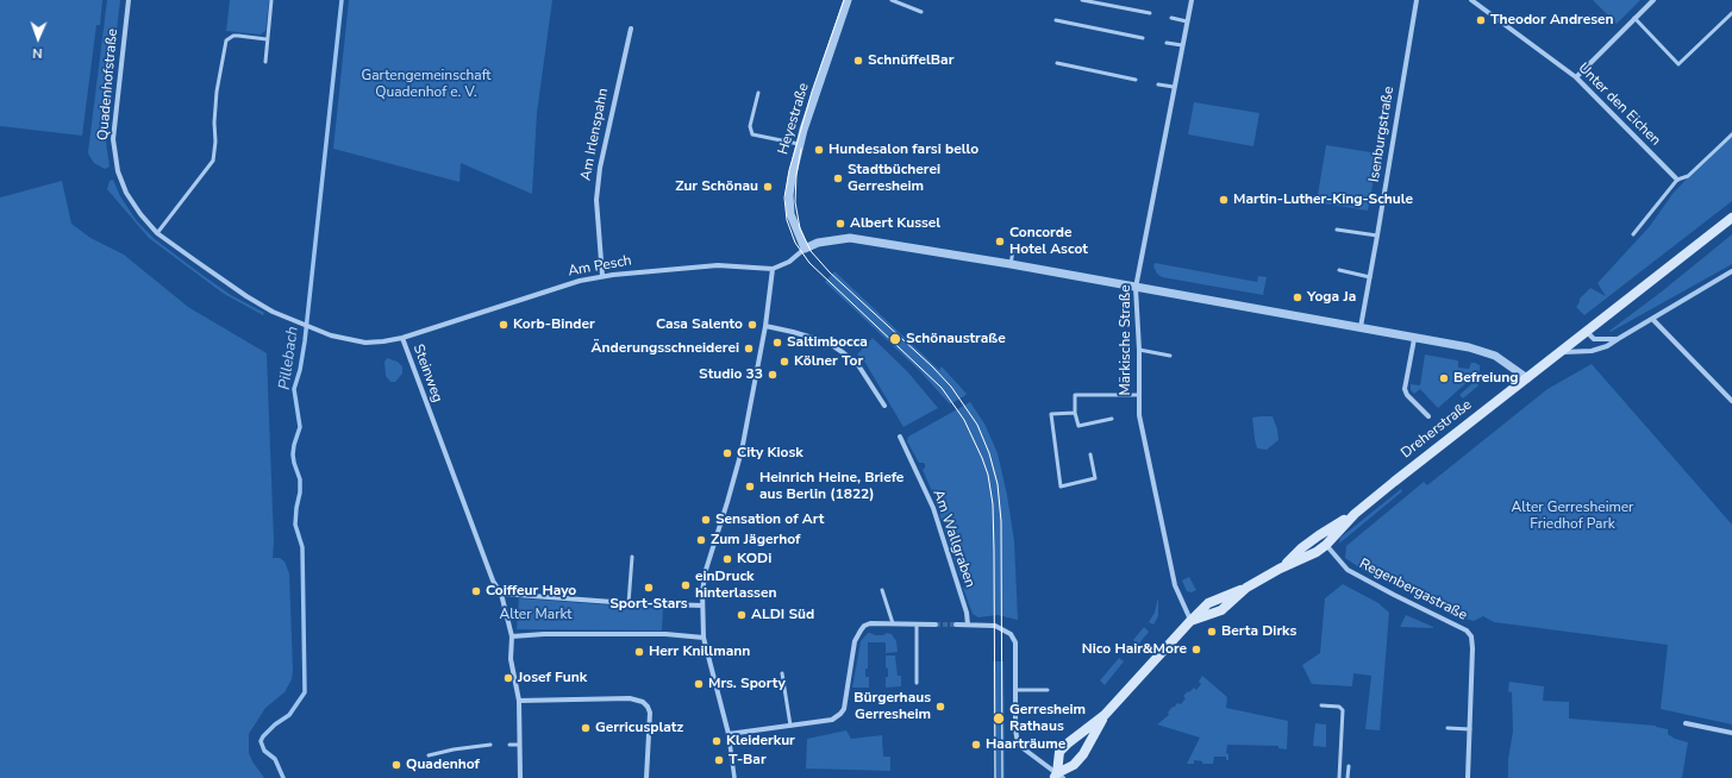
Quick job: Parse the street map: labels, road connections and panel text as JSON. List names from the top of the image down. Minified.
{"streets":{"main road":["Dreherstraße"],"street":["Quadenhofstraße","Unter den Eichen","Heyestraße","Am Irlenspahn","Isenburgstraße","Am Pesch","Märkische Straße","Steinweg","Am Wallgraben","Regenbergastraße"]},"crossings":[["Quadenhofstraße","Steinweg"],["Am Irlenspahn","Am Pesch"],["Am Pesch","Steinweg"],["Märkische Straße","Dreherstraße"],["Dreherstraße","Regenbergastraße"]],"water":["Pillebach"],"parks":["Gartengemeinschaft Quadenhof e. V.","Alter Gerresheimer Friedhof Park","Alter Markt"],"places":["Theodor Andresen","SchnüffelBar","Hundesalon farsi bello","Stadtbücherei Gerresheim","Zur Schönau","Martin-Luther-King-Schule","Albert Kussel","Concorde Hotel Ascot","Yoga Ja","Korb-Binder","Casa Salento","Schönaustraße","Saltimbocca","Änderungsschneiderei","Kölner Tor","Studio 33","Befreiung","City Kiosk","Heinrich Heine, Briefe aus Berlin (1822)","Sensation of Art","Zum Jägerhof","KODi","einDruck hinterlassen","Sport-Stars","Coiffeur Hayo","ALDI Süd","Berta Dirks","Nico Hair&More","Herr Knillmann","Josef Funk","Mrs. Sporty","Bürgerhaus Gerresheim","Gerresheim Rathaus","Gerricusplatz","Kleiderkur","Haarträume","T-Bar","Quadenhof"],"north":"bottom"}
